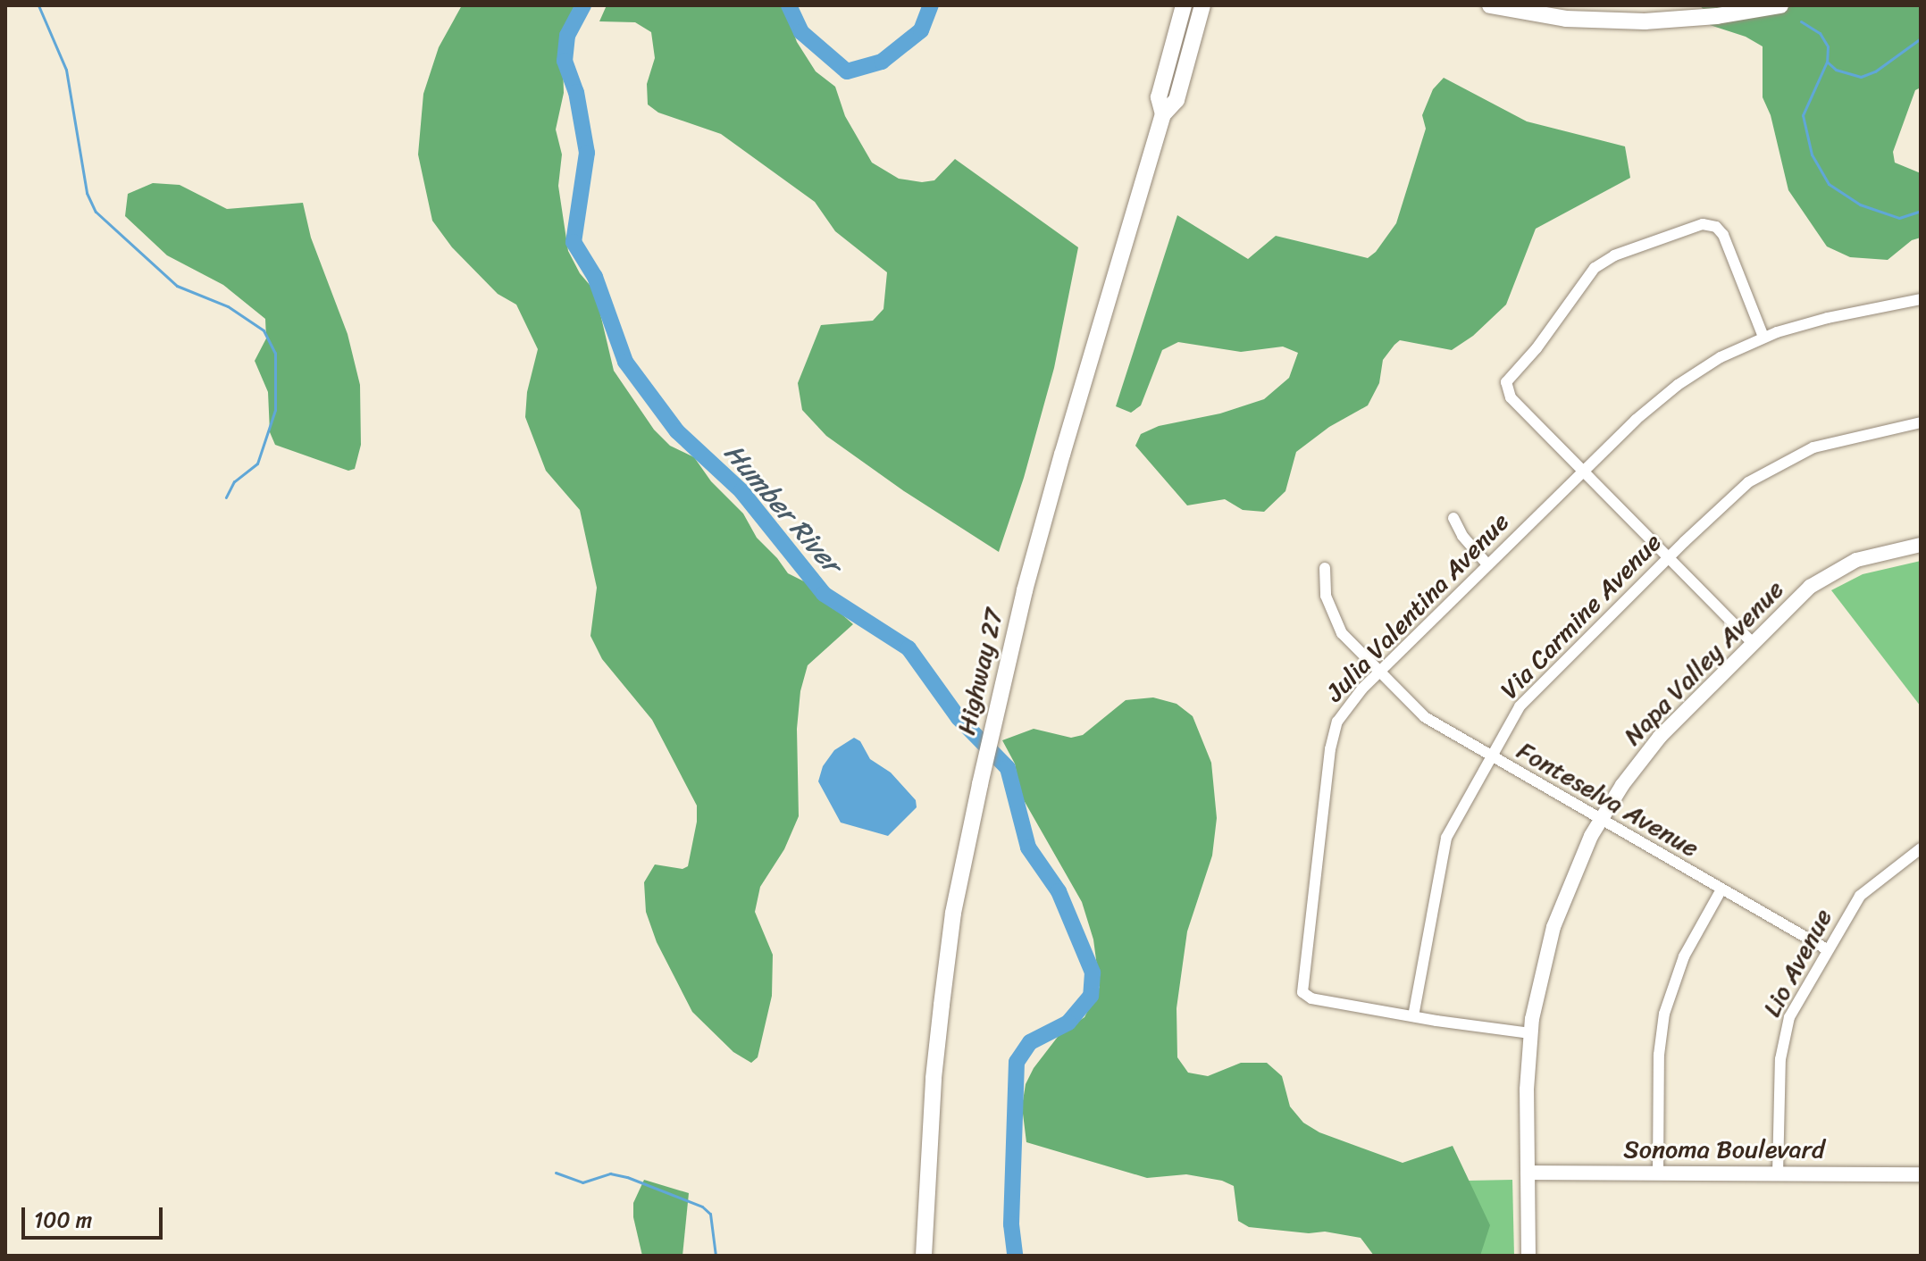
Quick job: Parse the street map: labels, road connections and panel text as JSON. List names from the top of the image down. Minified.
{"streets":{"main road":["Highway 27"],"street":["Julia Valentina Avenue","Via Carmine Avenue","Napa Valley Avenue","Fonteselva Avenue","Lio Avenue","Sonoma Boulevard"]},"crossings":[["Julia Valentina Avenue","Via Carmine Avenue"],["Julia Valentina Avenue","Napa Valley Avenue"],["Julia Valentina Avenue","Fonteselva Avenue"],["Via Carmine Avenue","Fonteselva Avenue"],["Napa Valley Avenue","Fonteselva Avenue"],["Napa Valley Avenue","Sonoma Boulevard"],["Fonteselva Avenue","Lio Avenue"],["Lio Avenue","Sonoma Boulevard"]],"water":["Humber River"],"scale_bar":"100 m"}
